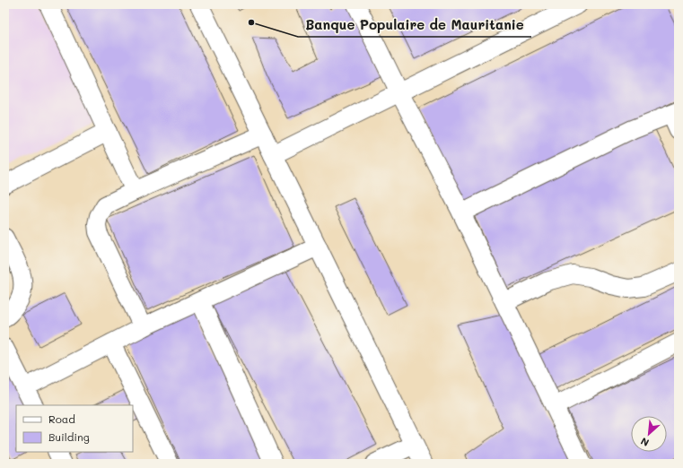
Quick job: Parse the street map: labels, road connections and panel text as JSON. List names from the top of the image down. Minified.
{"places":["Banque Populaire de Mauritanie"],"legend":["Road","Building"],"north":"bottom left"}
